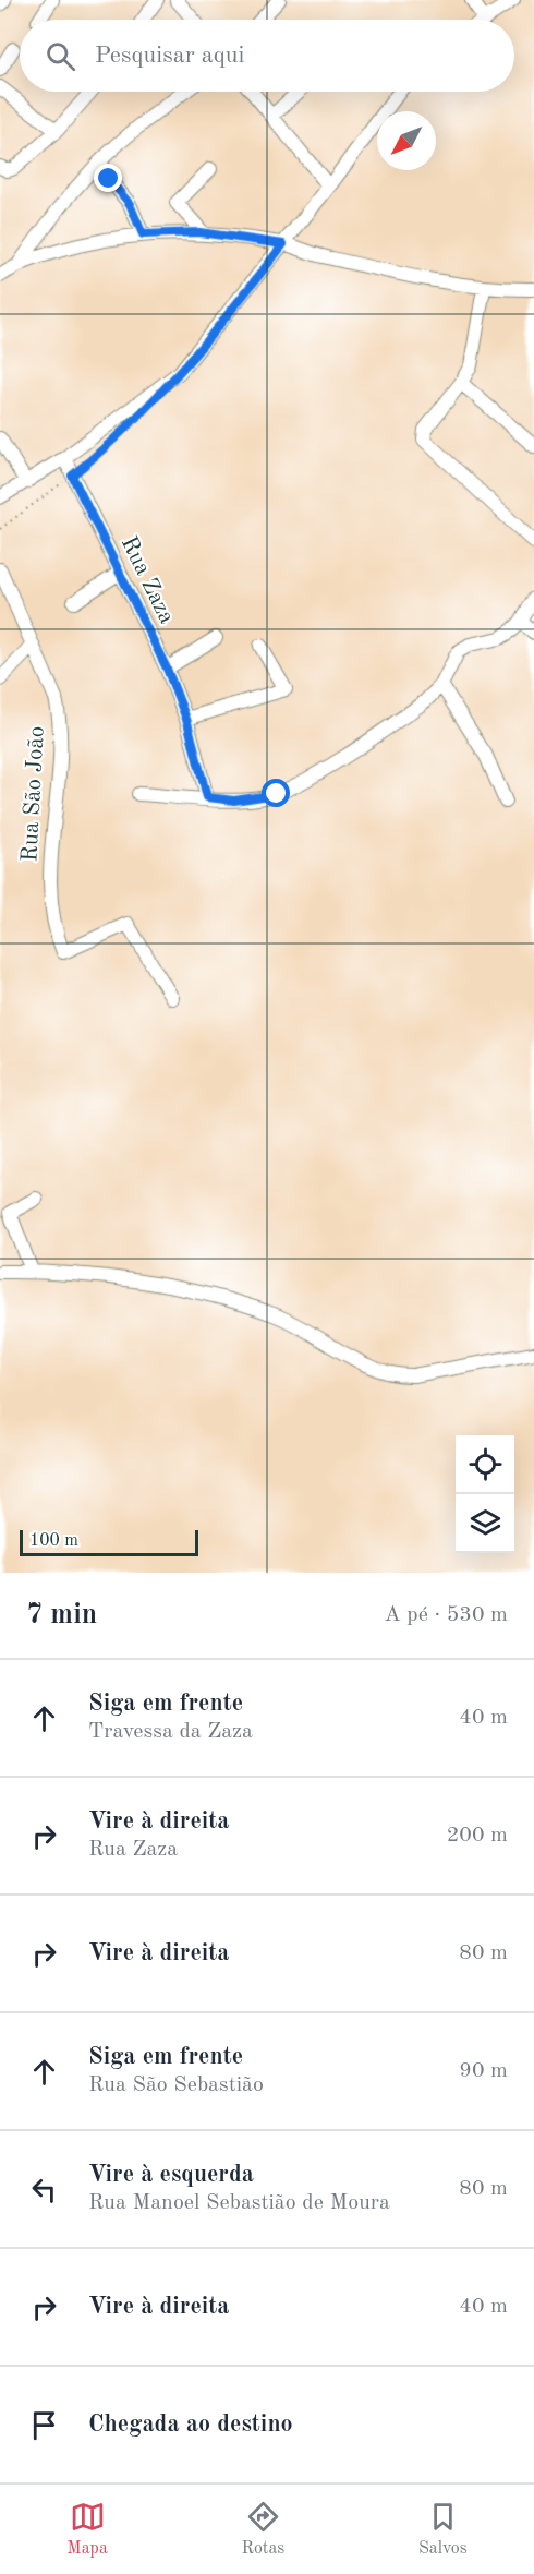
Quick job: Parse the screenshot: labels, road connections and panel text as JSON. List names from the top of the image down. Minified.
{"streets":{"street":["Rua Zaza","Rua São João"]},"scale_bar":"100 m","north":"bottom left","page":{"search":"Pesquisar aqui","scale":"100 m","heading":["7 min","A pé · 530 m"],"list":[["Siga em frente","Travessa da Zaza","40 m"],["Vire à direita","Rua Zaza","200 m"],["Vire à direita","80 m"],["Siga em frente","Rua São Sebastião","90 m"],["Vire à esquerda","Rua Manoel Sebastião de Moura","80 m"],["Vire à direita","40 m"],"Chegada ao destino"],"nav":["Mapa","Rotas","Salvos"]}}
